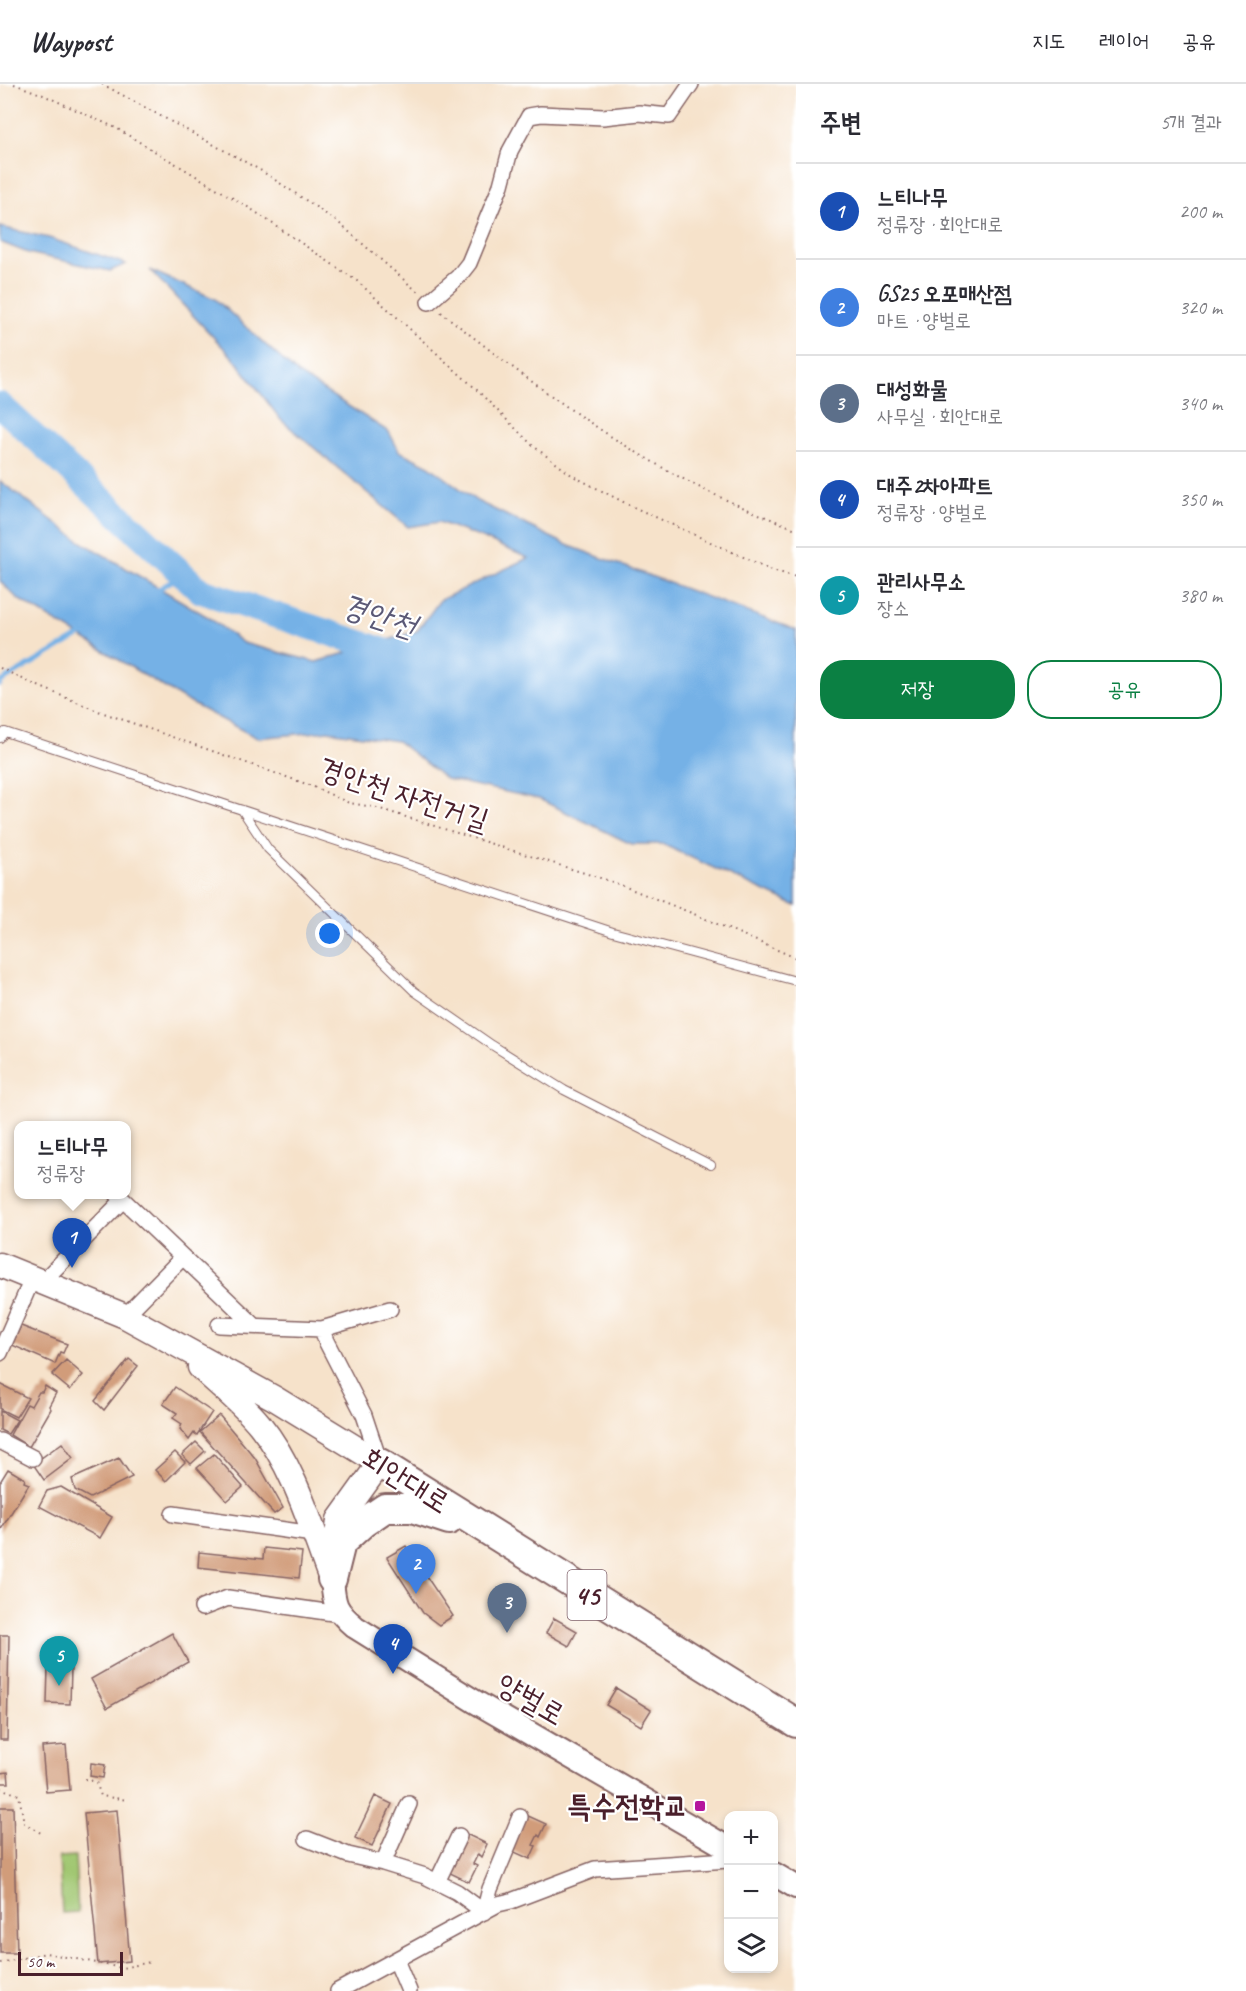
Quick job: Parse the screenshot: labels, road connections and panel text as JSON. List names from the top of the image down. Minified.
{"streets":{"highway":["회안대로","45"],"street":["양벌로"],"path":["경안천 자전거길"]},"water":["경안천"],"places":{"transit":["특수전학교"]},"scale_bar":"50 m","page":{"header":"Waypost","nav":["지도","레이어","공유"],"heading":["주변","5개 결과"],"list":[{"mark":"1","name":"느티나무","note":"정류장 · 회안대로","value":"200 m"},{"mark":"2","name":"GS25 오포매산점","note":"마트 · 양벌로","value":"320 m"},{"mark":"3","name":"대성화물","note":"사무실 · 회안대로","value":"340 m"},{"mark":"4","name":"대주2차아파트","note":"정류장 · 양벌로","value":"350 m"},{"mark":"5","name":"관리사무소","note":"장소","value":"380 m"}],"buttons":["저장","공유"],"popup":["느티나무","정류장"],"pins":["1","2","3","4","5"],"map_buttons":["+","−"],"scale":"50 m"}}
